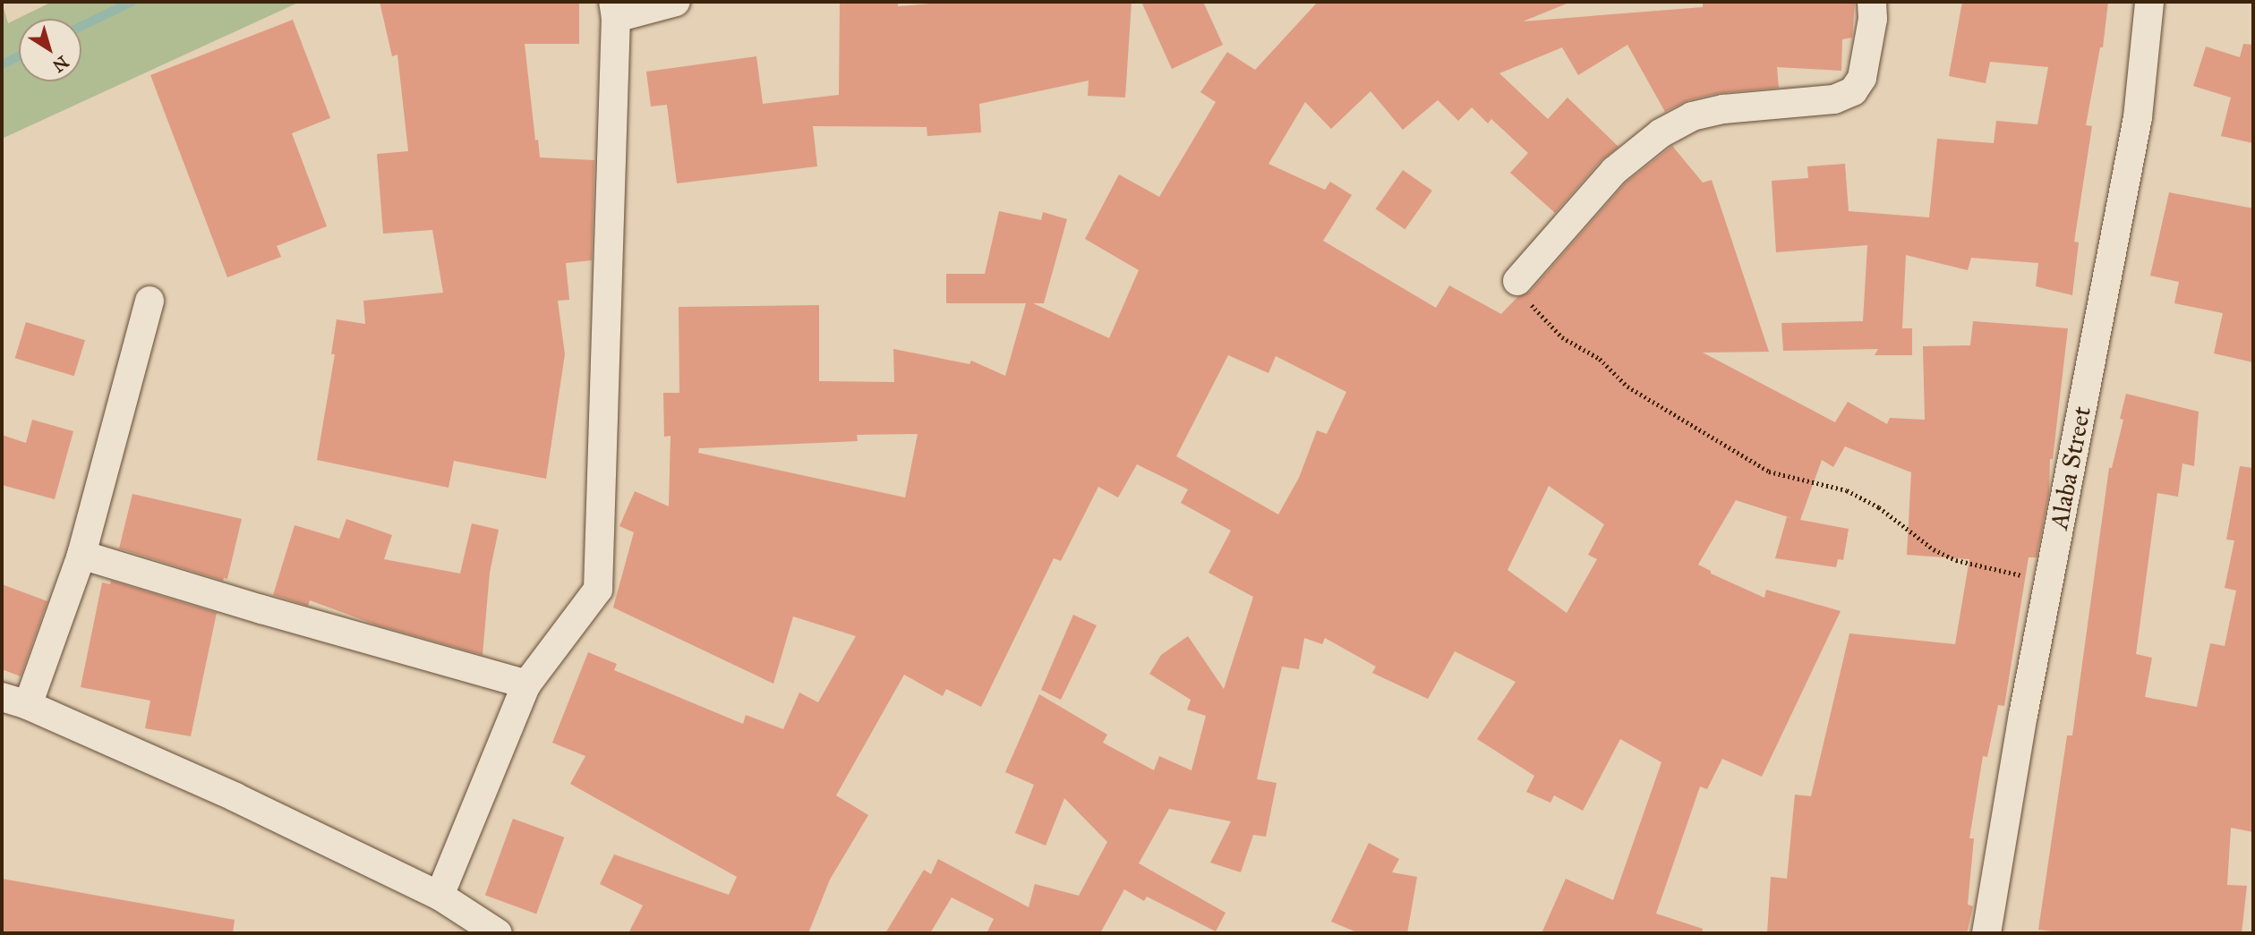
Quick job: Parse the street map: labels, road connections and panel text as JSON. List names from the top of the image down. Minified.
{"streets":{"street":["Alaba Street"]},"north":"bottom right"}
